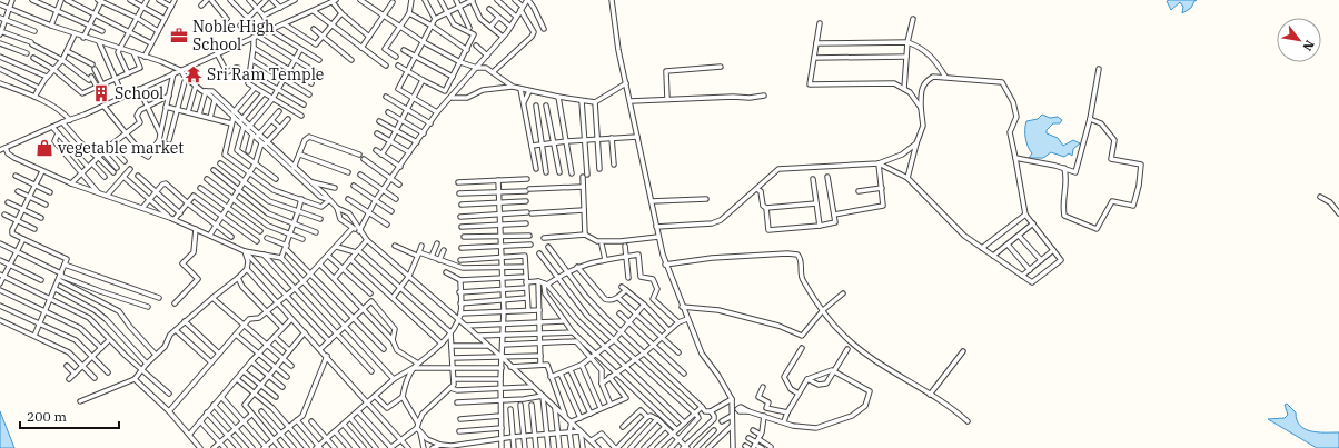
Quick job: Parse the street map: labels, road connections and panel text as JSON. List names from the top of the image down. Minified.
{"places":{"office":["Noble High School"],"temple":["Sri Ram Temple"],"building":["School"],"shop":["vegetable market"]},"scale_bar":"200 m","north":"bottom right"}
